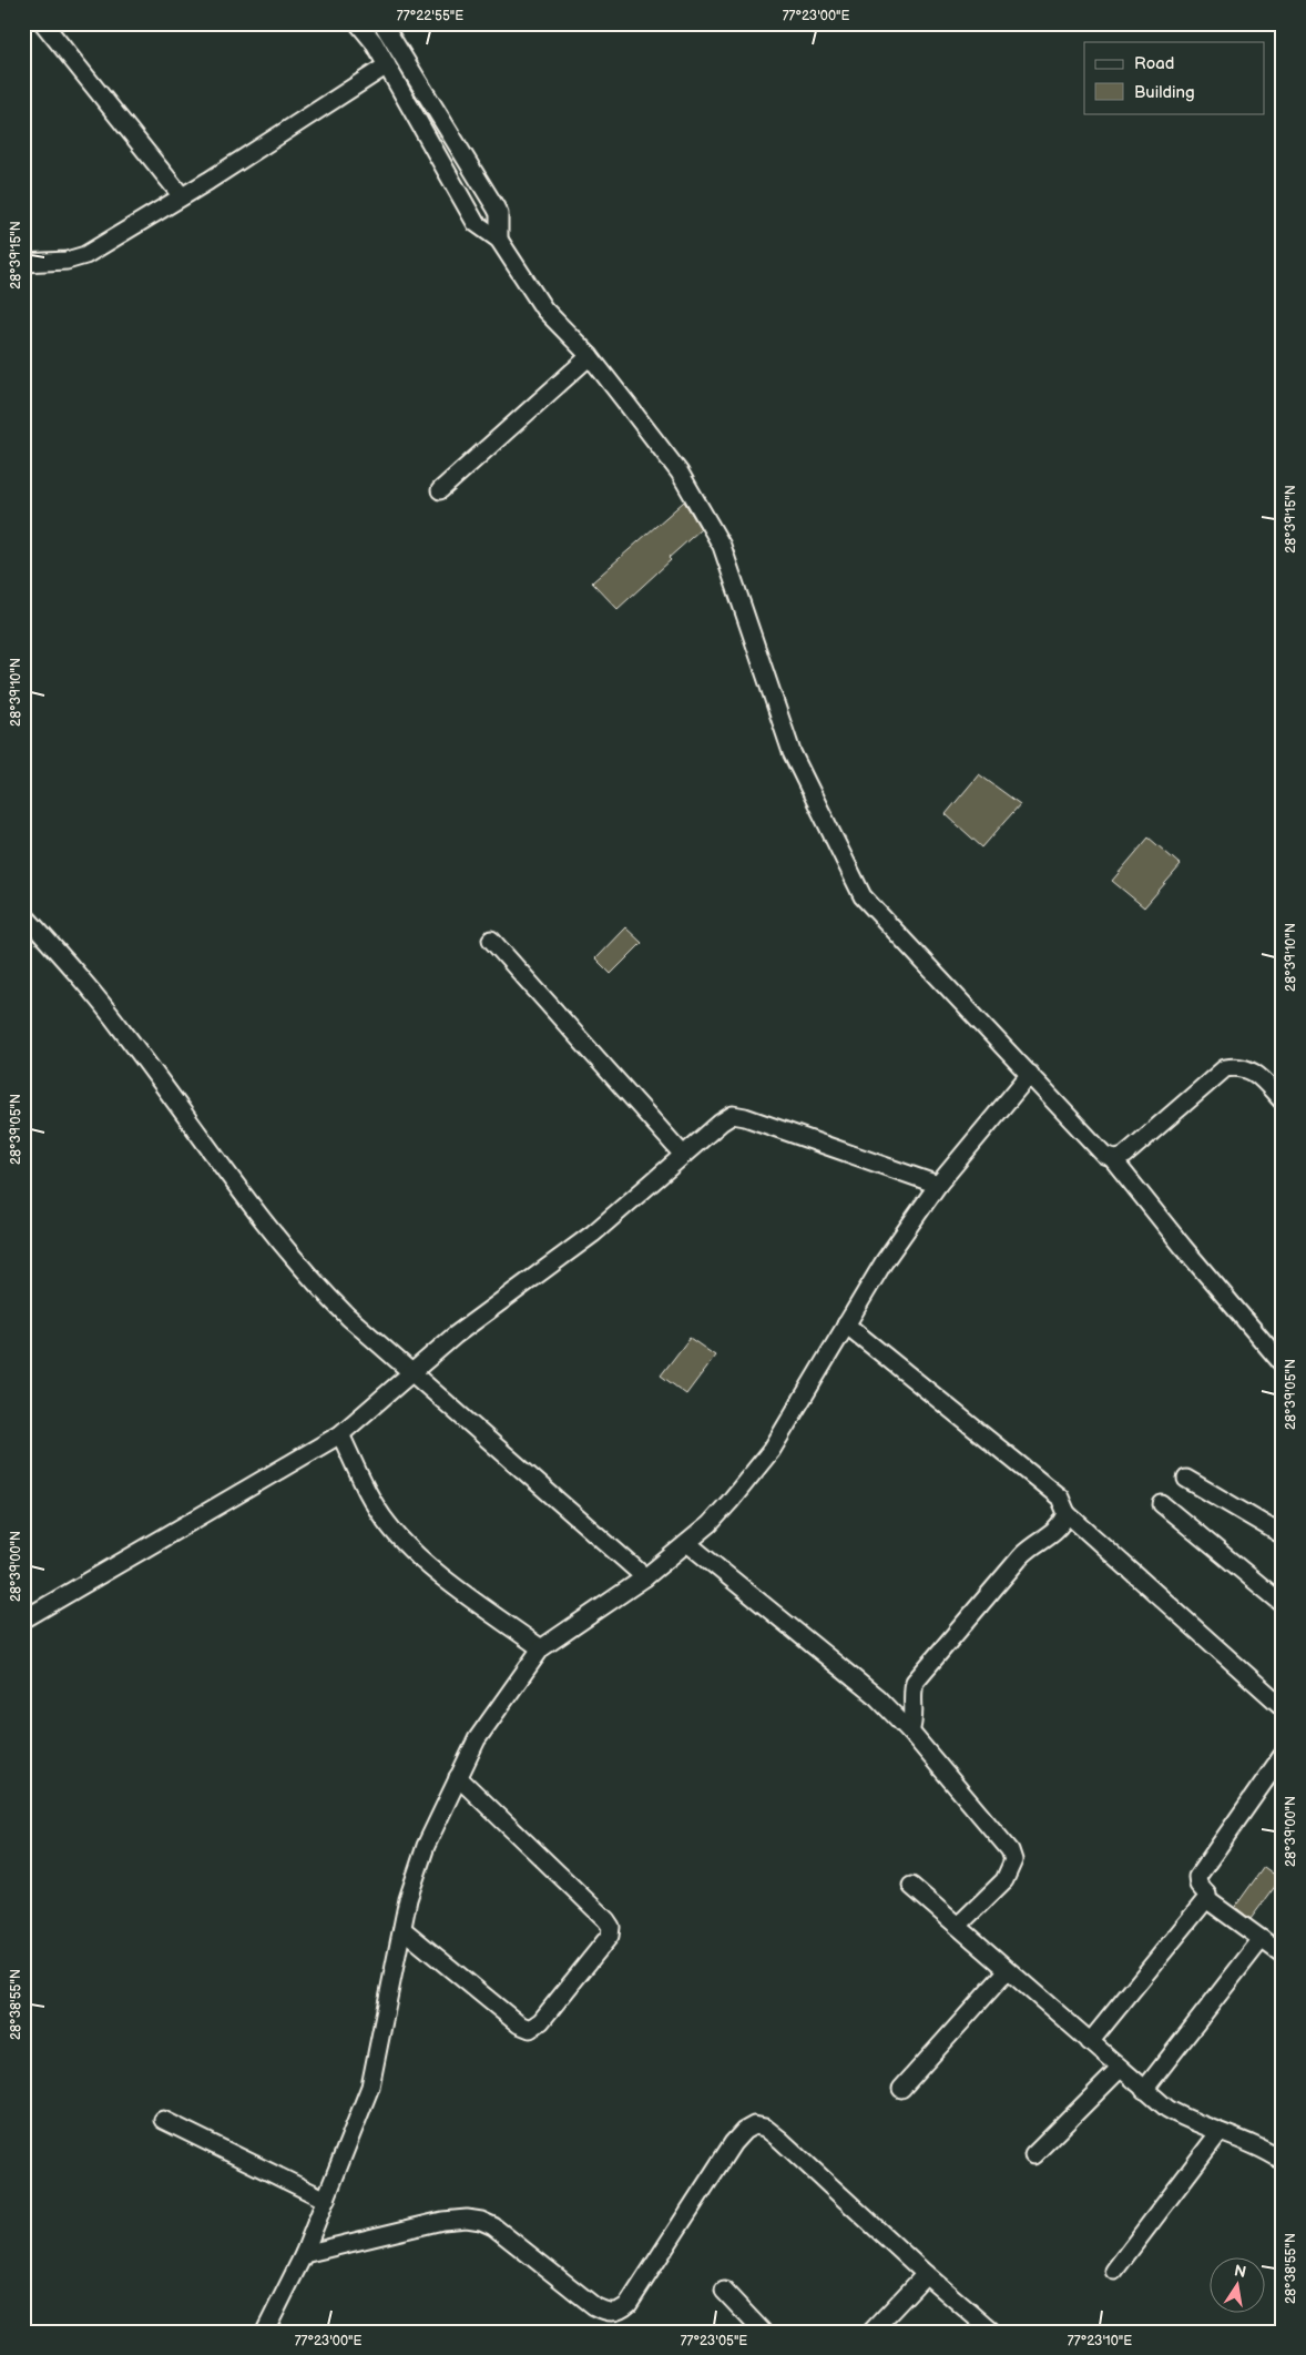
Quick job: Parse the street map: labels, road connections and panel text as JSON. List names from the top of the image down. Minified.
{"legend":["Road","Building"],"north":"top","coordinates":["77°22'55\"E","77°23'00\"E","28°39'15\"N","28°39'10\"N","28°39'05\"N","28°39'00\"N","28°38'55\"N","77°23'05\"E","77°23'10\"E"]}
